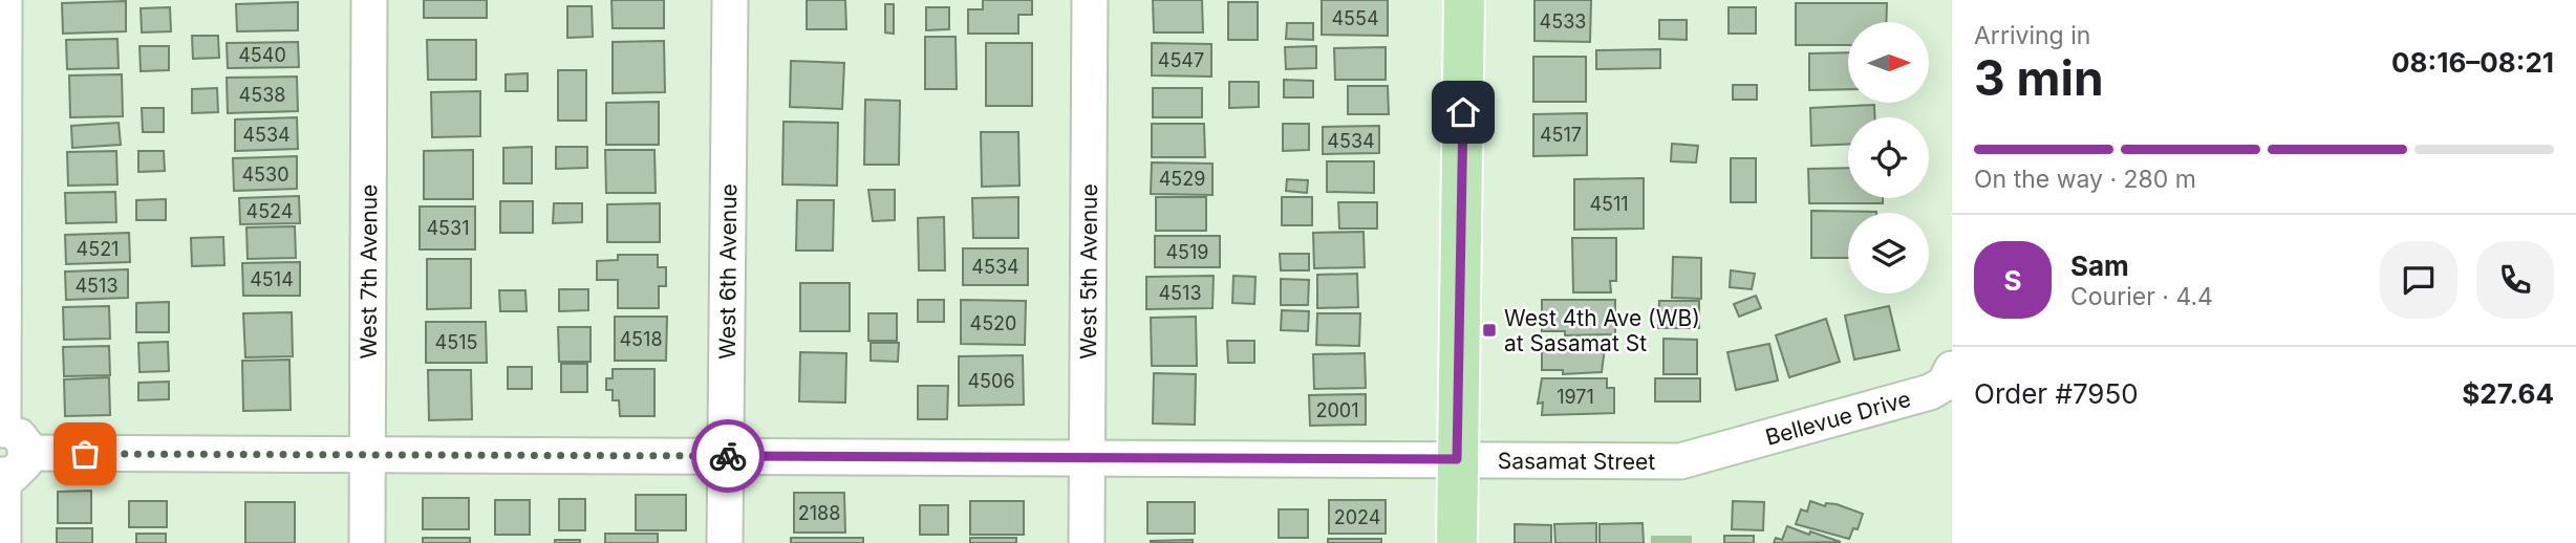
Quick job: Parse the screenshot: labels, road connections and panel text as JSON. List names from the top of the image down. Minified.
{"streets":{"street":["West 7th Avenue","West 6th Avenue","West 5th Avenue","Bellevue Drive","Sasamat Street"]},"crossings":[["West 7th Avenue","Sasamat Street"],["West 6th Avenue","Sasamat Street"],["West 5th Avenue","Sasamat Street"],["Bellevue Drive","Sasamat Street"]],"places":{"transit":["West 4th Ave (WB) at Sasamat St"]},"house_numbers":["4554","4533","4540","4547","4538","4534","4517","4534","4530","4529","4511","4524","4531","4521","4519","4534","4514","4513","4513","4520","4518","4515","4506","1971","2001","2188","2024"],"north":"right","page":{"heading":["3 min","Arriving in","08:16–08:21"],"panel":["Sam","Courier · 4.4","Order #7950","$27.64"],"bar":"On the way · 280 m","round":"S"}}
